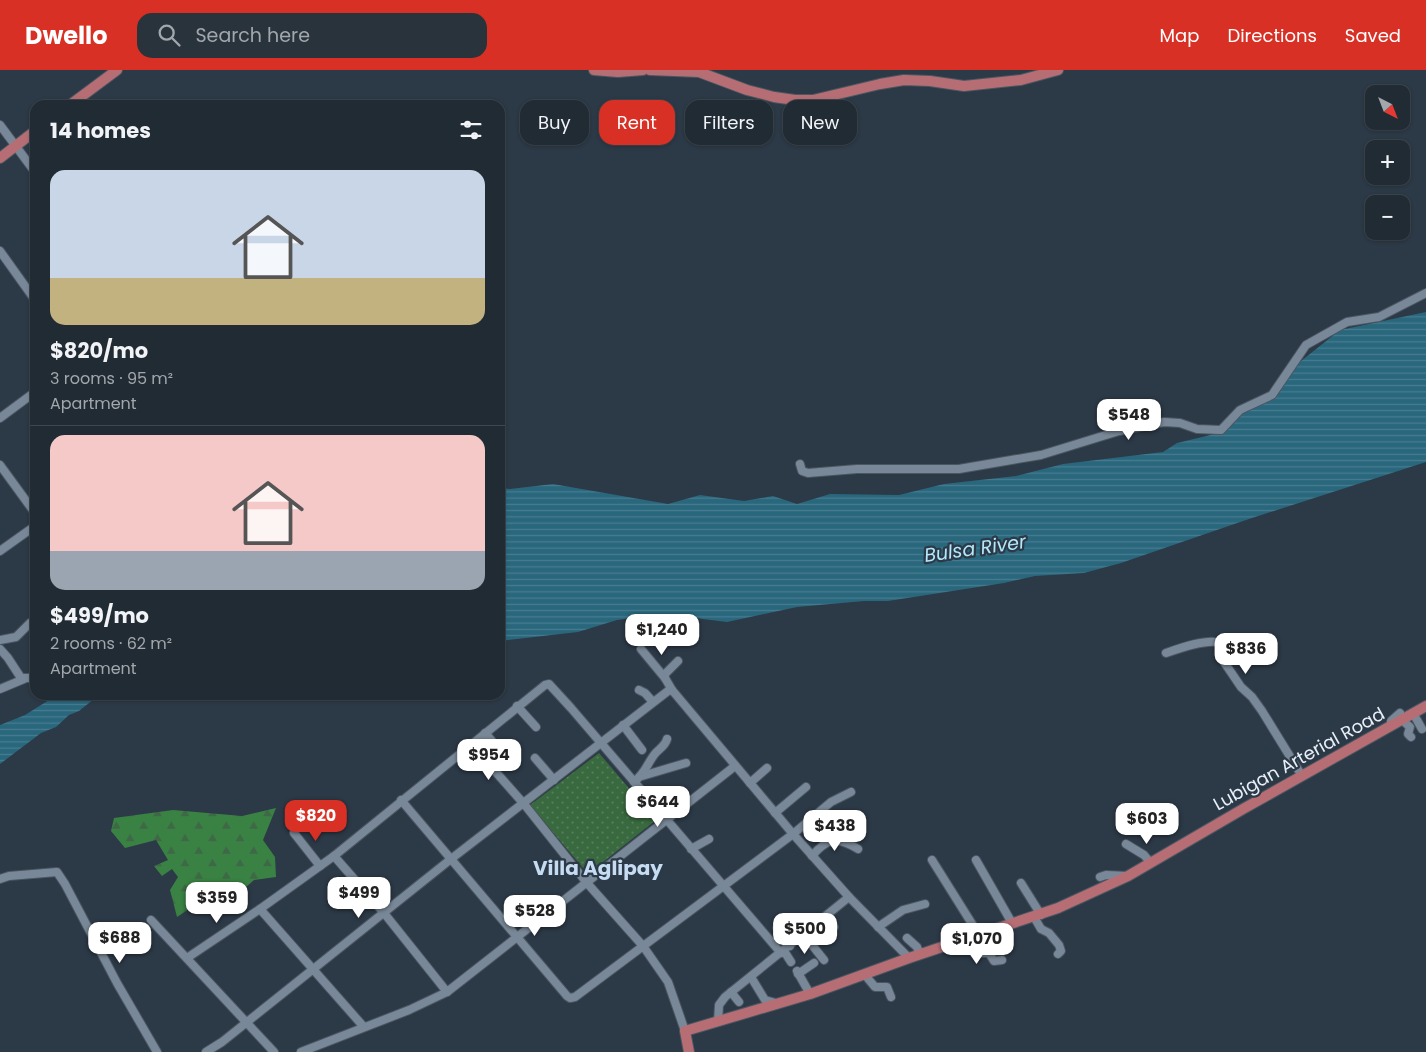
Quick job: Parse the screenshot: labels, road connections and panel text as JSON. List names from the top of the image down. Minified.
{"streets":{"main road":["Lubigan Arterial Road"]},"districts":["Villa Aglipay"],"water":["Bulsa River"],"north":"bottom right","page":{"header":"Dwello","search":"Search here","nav":["Map","Directions","Saved"],"map_buttons":["+","−"],"chip":["Buy","Rent","Filters","New"],"heading":"14 homes","list":[{"name":"$820/mo","note":"3 rooms · 95 m² · Apartment"},{"name":"$499/mo","note":"2 rooms · 62 m² · Apartment"}],"price":["$548","$1,240","$836","$954","$644","$820","$603","$438","$499","$359","$528","$500","$688","$1,070"]}}
